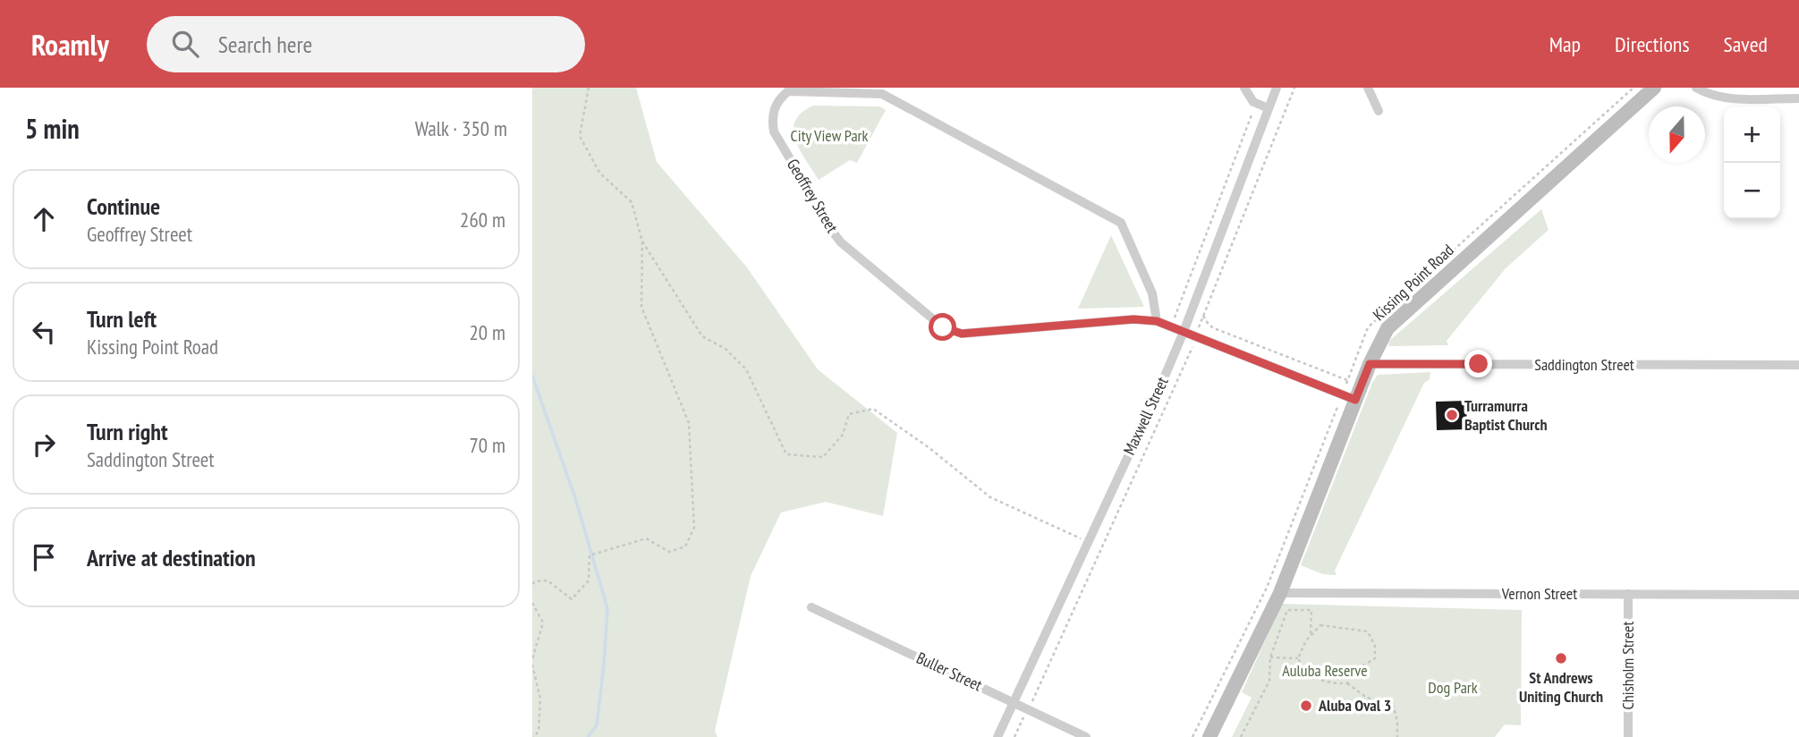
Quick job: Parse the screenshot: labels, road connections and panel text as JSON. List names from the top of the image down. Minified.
{"streets":{"street":["Geoffrey Street","Kissing Point Road","Saddington Street","Maxwell Street","Vernon Street","Chisholm Street","Buller Street"]},"crossings":[["Geoffrey Street","Kissing Point Road"],["Geoffrey Street","Maxwell Street"],["Kissing Point Road","Saddington Street"],["Kissing Point Road","Vernon Street"],["Maxwell Street","Buller Street"],["Vernon Street","Chisholm Street"]],"parks":["City View Park","Auluba Reserve","Dog Park"],"places":["Turramurra Baptist Church","St Andrews Uniting Church","Aluba Oval 3"],"north":"bottom","page":{"header":"Roamly","search":"Search here","nav":["Map","Directions","Saved"],"heading":["5 min","Walk · 350 m"],"map_buttons":["+","−"],"list":[["Continue","Geoffrey Street","260 m"],["Turn left","Kissing Point Road","20 m"],["Turn right","Saddington Street","70 m"],"Arrive at destination"]}}
